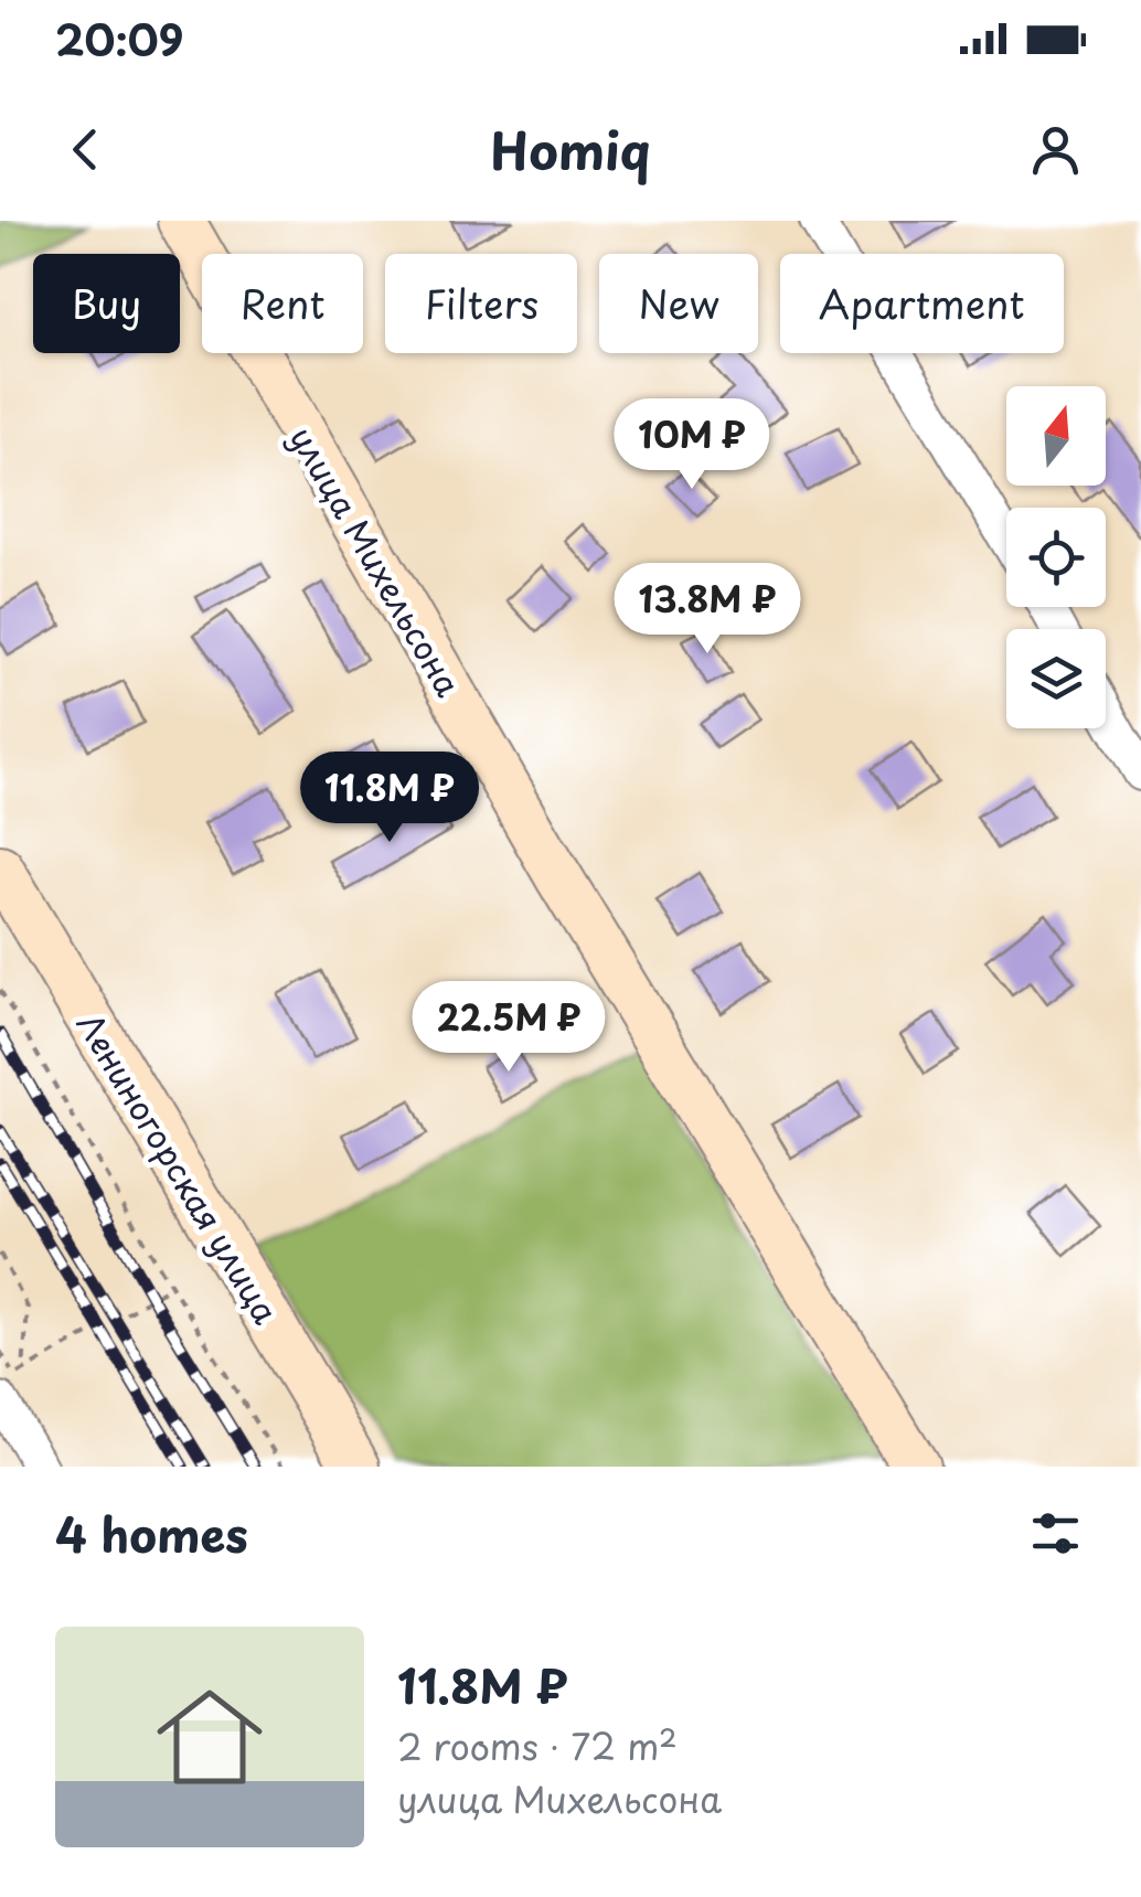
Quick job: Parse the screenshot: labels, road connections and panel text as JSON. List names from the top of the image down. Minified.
{"streets":{"street":["улица Михельсона","Лениногорская улица"]},"north":"top","page":{"status":"20:09","header":"Homiq","chip":["Buy","Rent","Filters","New","Apartment"],"price":["10M ₽","13.8M ₽","11.8M ₽","22.5M ₽"],"heading":"4 homes","list":[{"name":"11.8M ₽","note":"2 rooms · 72 m² · улица Михельсона"}]}}
